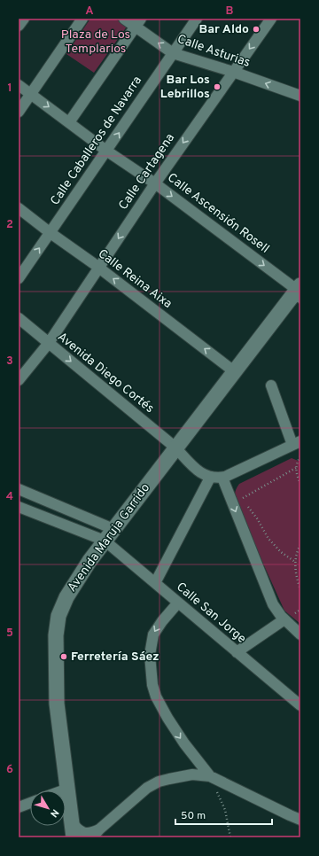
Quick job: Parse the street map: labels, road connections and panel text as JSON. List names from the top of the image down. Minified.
{"streets":{"main road":["Avenida Maruja Garrido"],"street":["Calle Asturias","Calle Caballeros de Navarra","Calle Cartagena","Calle Ascensión Rosell","Calle Reina Aixa","Avenida Diego Cortés","Calle San Jorge"]},"crossings":[["Calle Asturias","Calle Caballeros de Navarra"],["Calle Asturias","Calle Cartagena"],["Calle Caballeros de Navarra","Calle Ascensión Rosell"],["Calle Caballeros de Navarra","Calle Reina Aixa"],["Calle Cartagena","Calle Ascensión Rosell"],["Calle Cartagena","Calle Reina Aixa"],["Calle Cartagena","Avenida Diego Cortés"],["Calle Ascensión Rosell","Avenida Maruja Garrido"],["Calle Reina Aixa","Avenida Maruja Garrido"],["Avenida Diego Cortés","Avenida Maruja Garrido"],["Avenida Maruja Garrido","Calle San Jorge"]],"one_way":["Calle Asturias","Calle Cartagena","Calle Ascensión Rosell","Calle Reina Aixa","Avenida Diego Cortés"],"parks":["Plaza de Los Templarios"],"places":["Bar Aldo","Bar Los Lebrillos","Ferretería Sáez"],"scale_bar":"50 m","north":"bottom right","grid":{"columns":["A","B"],"rows":["1","2","3","4","5","6"]}}
